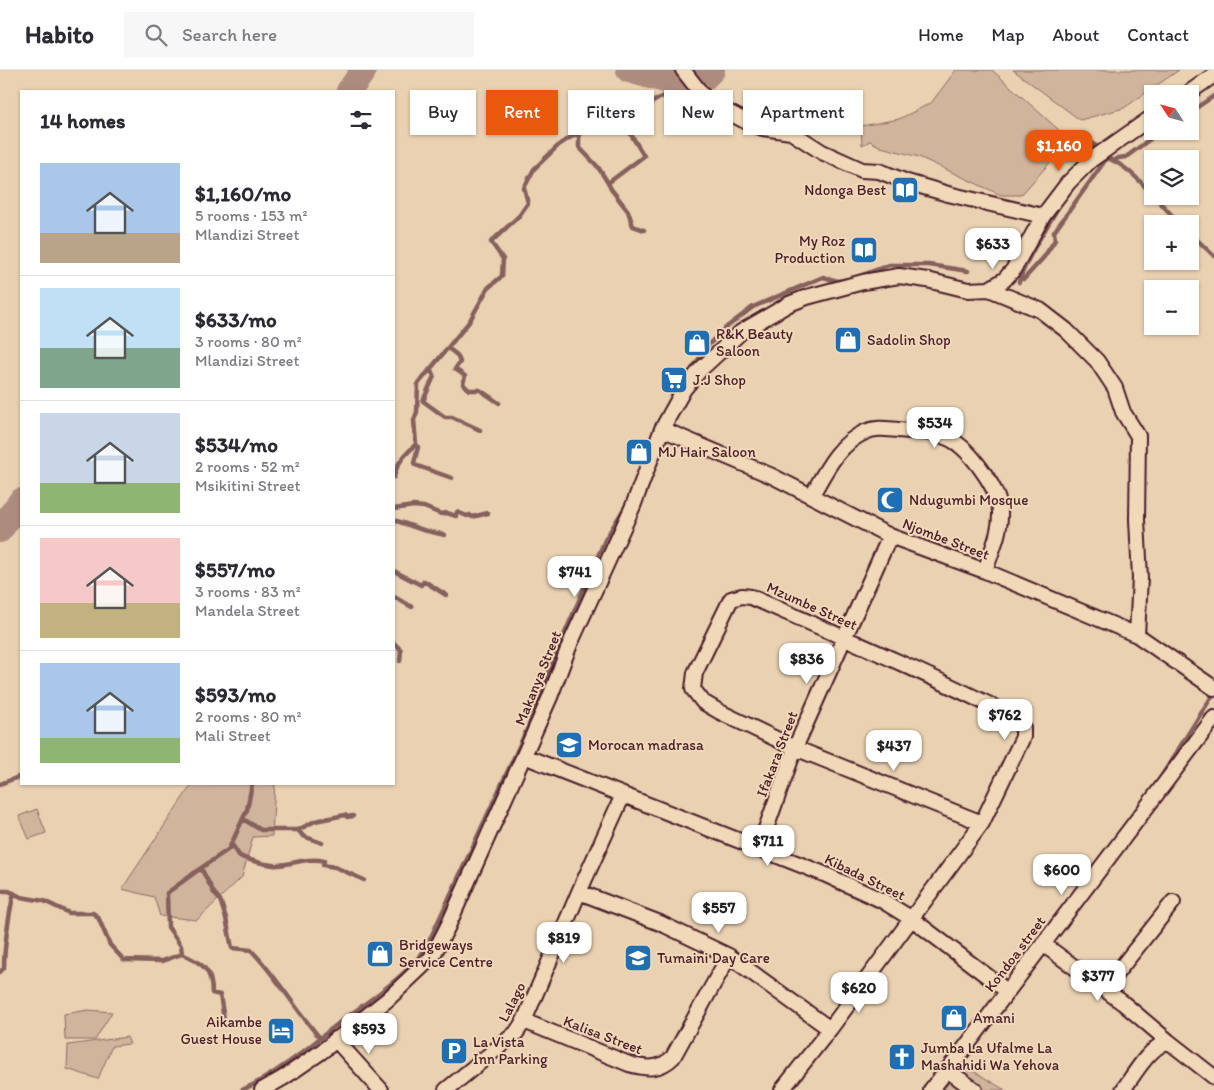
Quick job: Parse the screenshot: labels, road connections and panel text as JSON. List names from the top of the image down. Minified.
{"streets":{"street":["Njombe Street","Mzumbe Street","Makanya Street","Ifakara Street","Kibada Street","Kondoa street","Lalago","Kalisa Street"]},"crossings":[["Njombe Street","Makanya Street"],["Njombe Street","Ifakara Street"],["Mzumbe Street","Ifakara Street"],["Mzumbe Street","Kibada Street"],["Makanya Street","Kibada Street"],["Ifakara Street","Kibada Street"],["Kibada Street","Kondoa street"],["Kibada Street","Lalago"],["Lalago","Kalisa Street"]],"places":{"library":["Ndonga Best","My Roz Production"],"shop":["Sadolin Shop","R&K Beauty Saloon","MJ Hair Saloon","Bridgeways Service Centre","Amani"],"supermarket":["J.J Shop"],"mosque":["Ndugumbi Mosque"],"school or university":["Morocan madrasa","Tumaini Day Care"],"hotel":["Aikambe Guest House"],"parking":["La Vista Inn Parking"],"church":["Jumba La Ufalme La Mashahidi Wa Yehova"]},"north":"top left","page":{"header":"Habito","search":"Search here","nav":["Home","Map","About","Contact"],"map_buttons":["+","−"],"chip":["Buy","Rent","Filters","New","Apartment"],"heading":"14 homes","price":["$1,160","$633","$534","$741","$836","$762","$437","$711","$600","$557","$819","$377","$620","$593"],"list":[{"name":"$1,160/mo","note":"5 rooms · 153 m² · Mlandizi Street"},{"name":"$633/mo","note":"3 rooms · 80 m² · Mlandizi Street"},{"name":"$534/mo","note":"2 rooms · 52 m² · Msikitini Street"},{"name":"$557/mo","note":"3 rooms · 83 m² · Mandela Street"},{"name":"$593/mo","note":"2 rooms · 80 m² · Mali Street"}]}}
